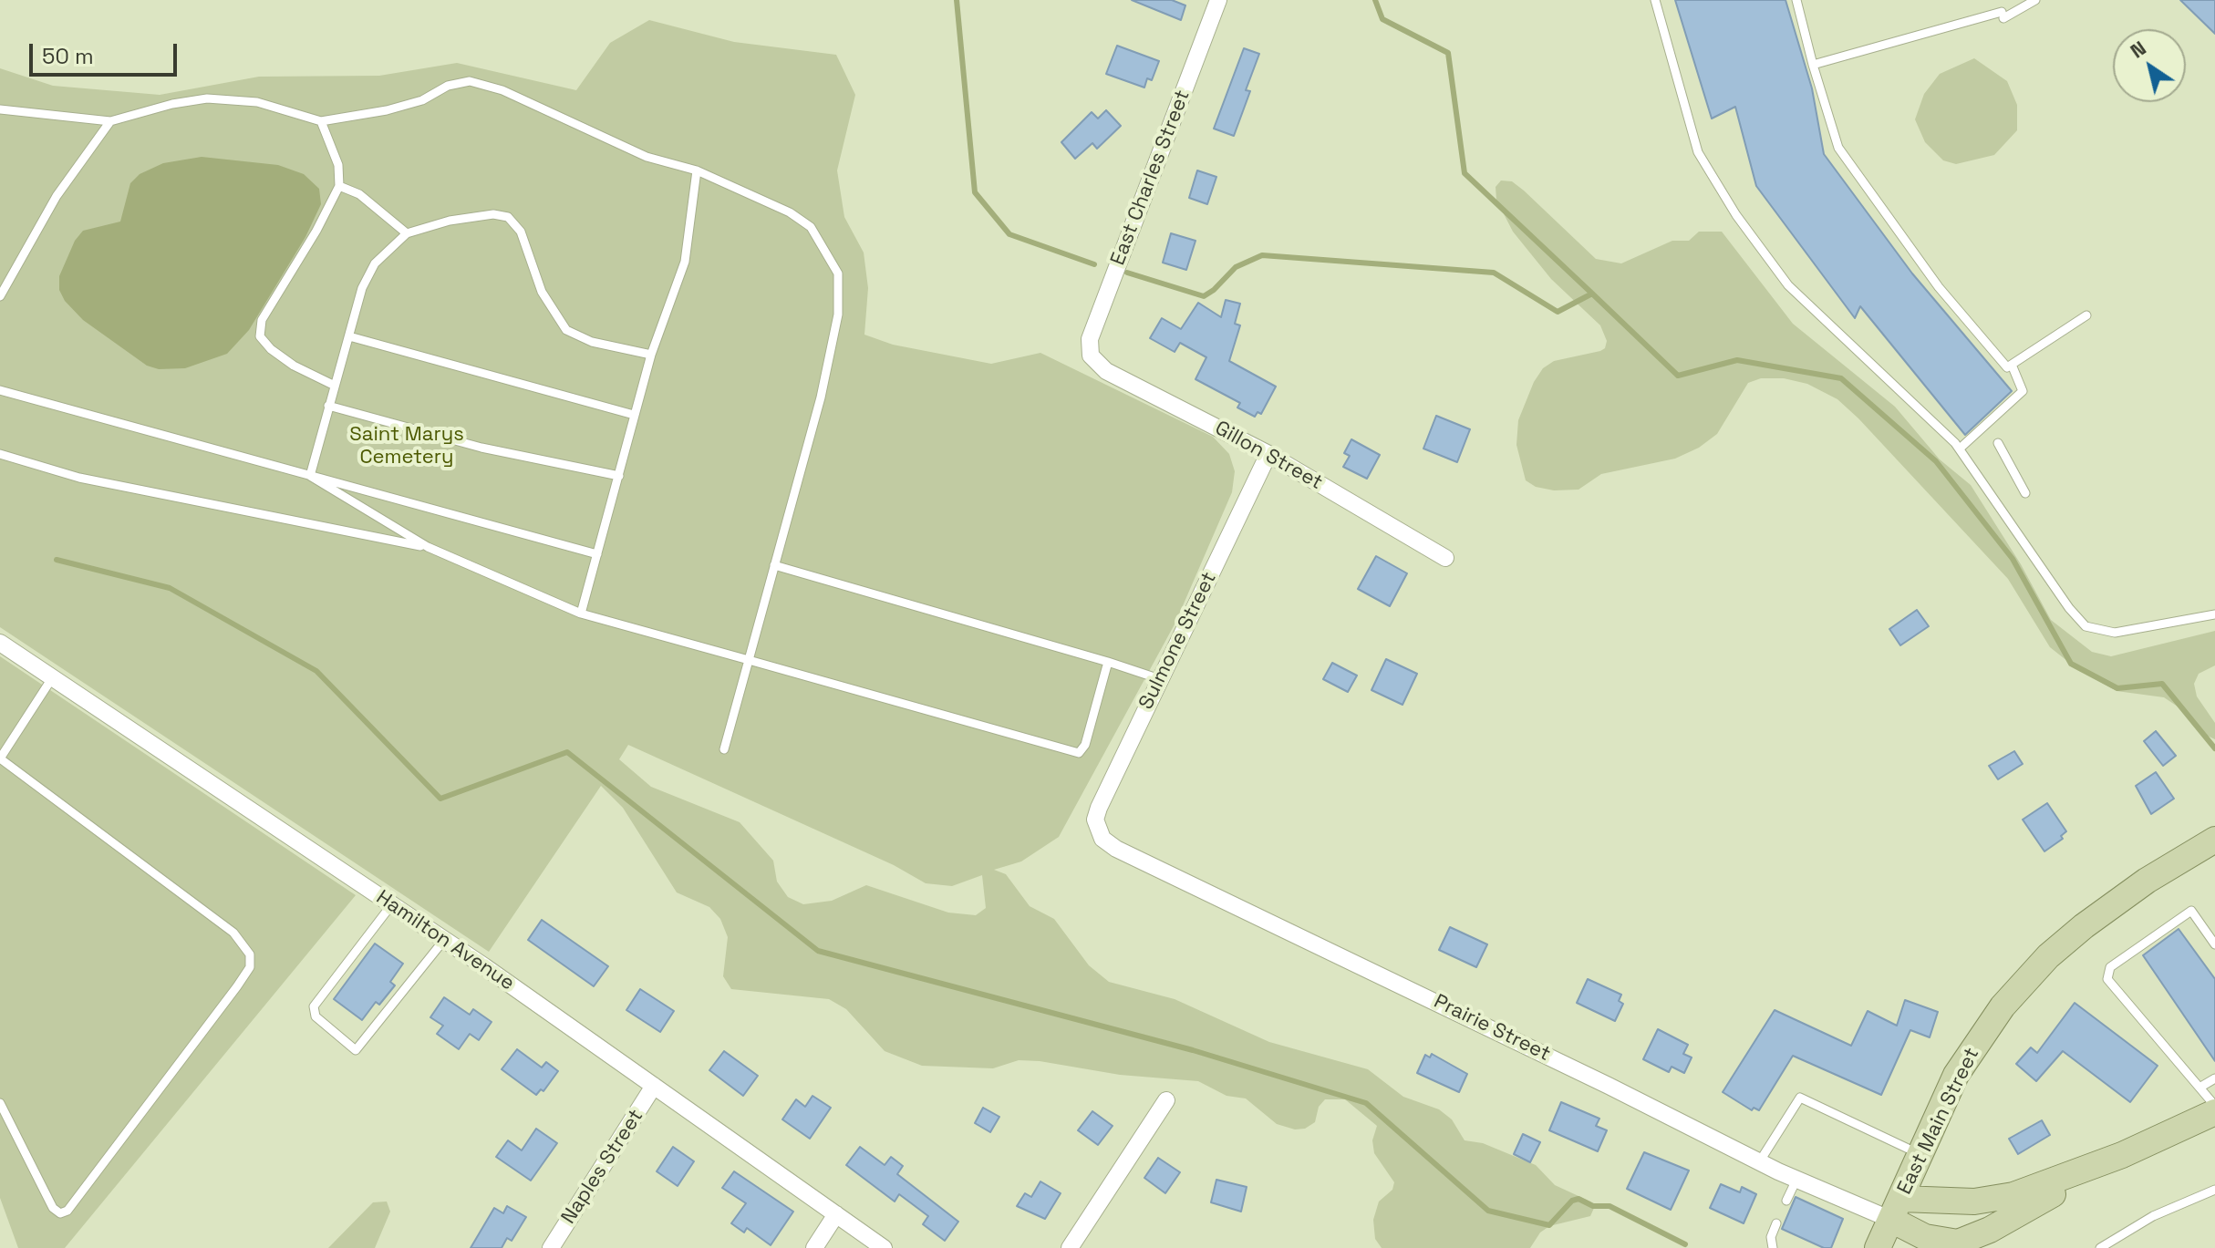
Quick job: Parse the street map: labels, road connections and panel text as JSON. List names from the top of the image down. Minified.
{"streets":{"main road":["East Main Street"],"street":["East Charles Street","Gillon Street","Sulmone Street","Hamilton Avenue","Prairie Street","Naples Street"]},"crossings":[["East Charles Street","Gillon Street"],["Gillon Street","Sulmone Street"],["Sulmone Street","Prairie Street"],["Hamilton Avenue","Naples Street"],["Prairie Street","East Main Street"]],"parks":["Saint Marys Cemetery"],"scale_bar":"50 m","north":"top left"}
